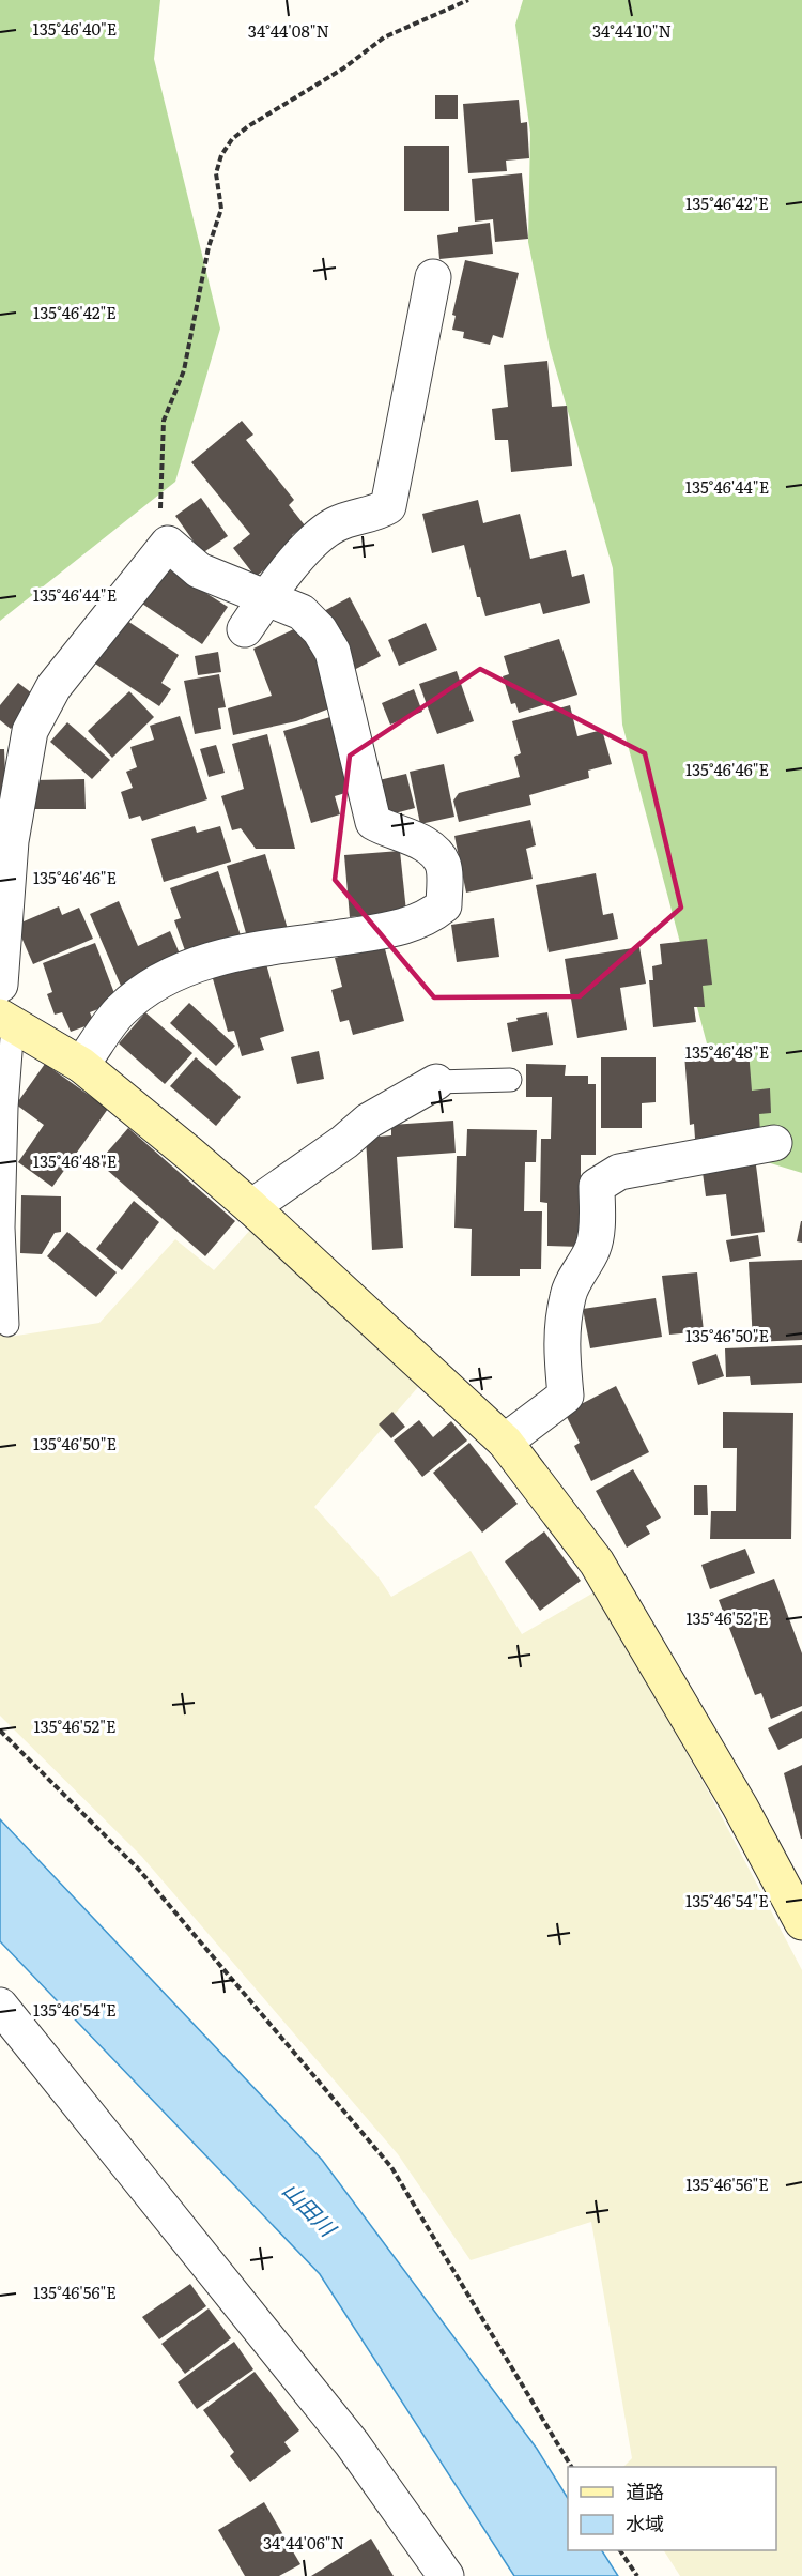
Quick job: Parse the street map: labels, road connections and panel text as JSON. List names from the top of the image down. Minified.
{"water":["山田川"],"legend":["道路","水域"],"coordinates":["135°46'40\"E","34°44'08\"N","34°44'10\"N","135°46'42\"E","135°46'44\"E","135°46'46\"E","135°46'48\"E","135°46'50\"E","135°46'52\"E","135°46'54\"E","135°46'56\"E","34°44'06\"N"]}
